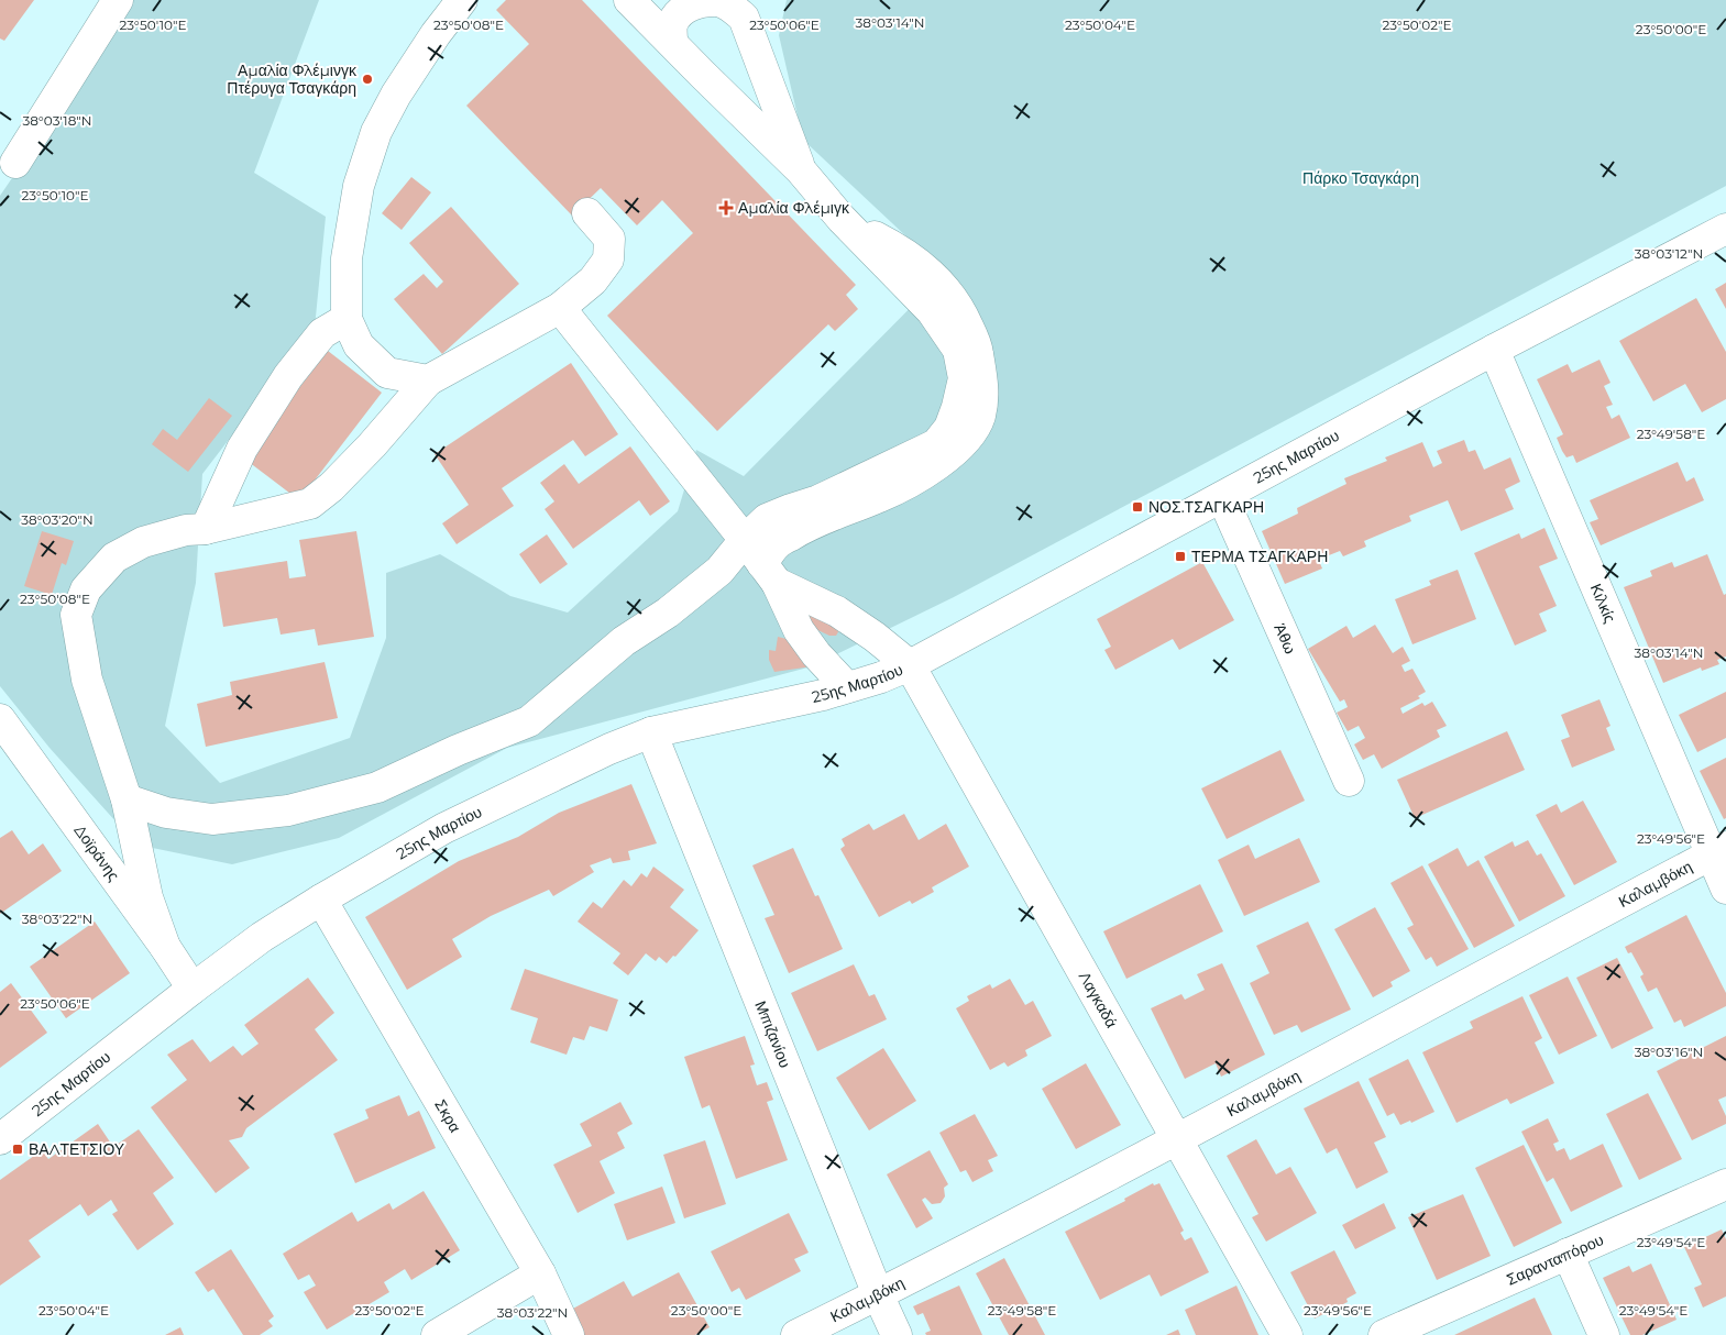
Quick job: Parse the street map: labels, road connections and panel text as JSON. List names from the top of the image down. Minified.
{"streets":{"street":["25ης Μαρτίου","Κιλκίς","Άθω","Δοϊράνης","Καλαμβόκη","Λαγκαδά","Μπιζανίου","Σκρα","Σαρανταπόρου"]},"crossings":[["25ης Μαρτίου","Κιλκίς"],["25ης Μαρτίου","Άθω"],["25ης Μαρτίου","Δοϊράνης"],["25ης Μαρτίου","Λαγκαδά"],["25ης Μαρτίου","Μπιζανίου"],["25ης Μαρτίου","Σκρα"],["Κιλκίς","Καλαμβόκη"],["Καλαμβόκη","Λαγκαδά"],["Καλαμβόκη","Μπιζανίου"]],"parks":["Πάρκο Τσαγκάρη"],"places":{"other":["Αμαλία Φλέμινγκ Πτέρυγα Τσαγκάρη"],"health":["Αμαλία Φλέμιγκ"],"transit":["ΝΟΣ.ΤΣΑΓΚΑΡΗ","ΤΕΡΜΑ ΤΣΑΓΚΑΡΗ","ΒΑΛΤΕΤΣΙΟΥ"]},"coordinates":["38°03'14\"N","23°50'10\"E","23°50'08\"E","23°50'06\"E","23°50'04\"E","23°50'02\"E","23°50'00\"E","38°03'18\"N","38°03'12\"N","23°49'58\"E","38°03'20\"N","23°49'56\"E","38°03'22\"N","38°03'16\"N","23°49'54\"E"]}
